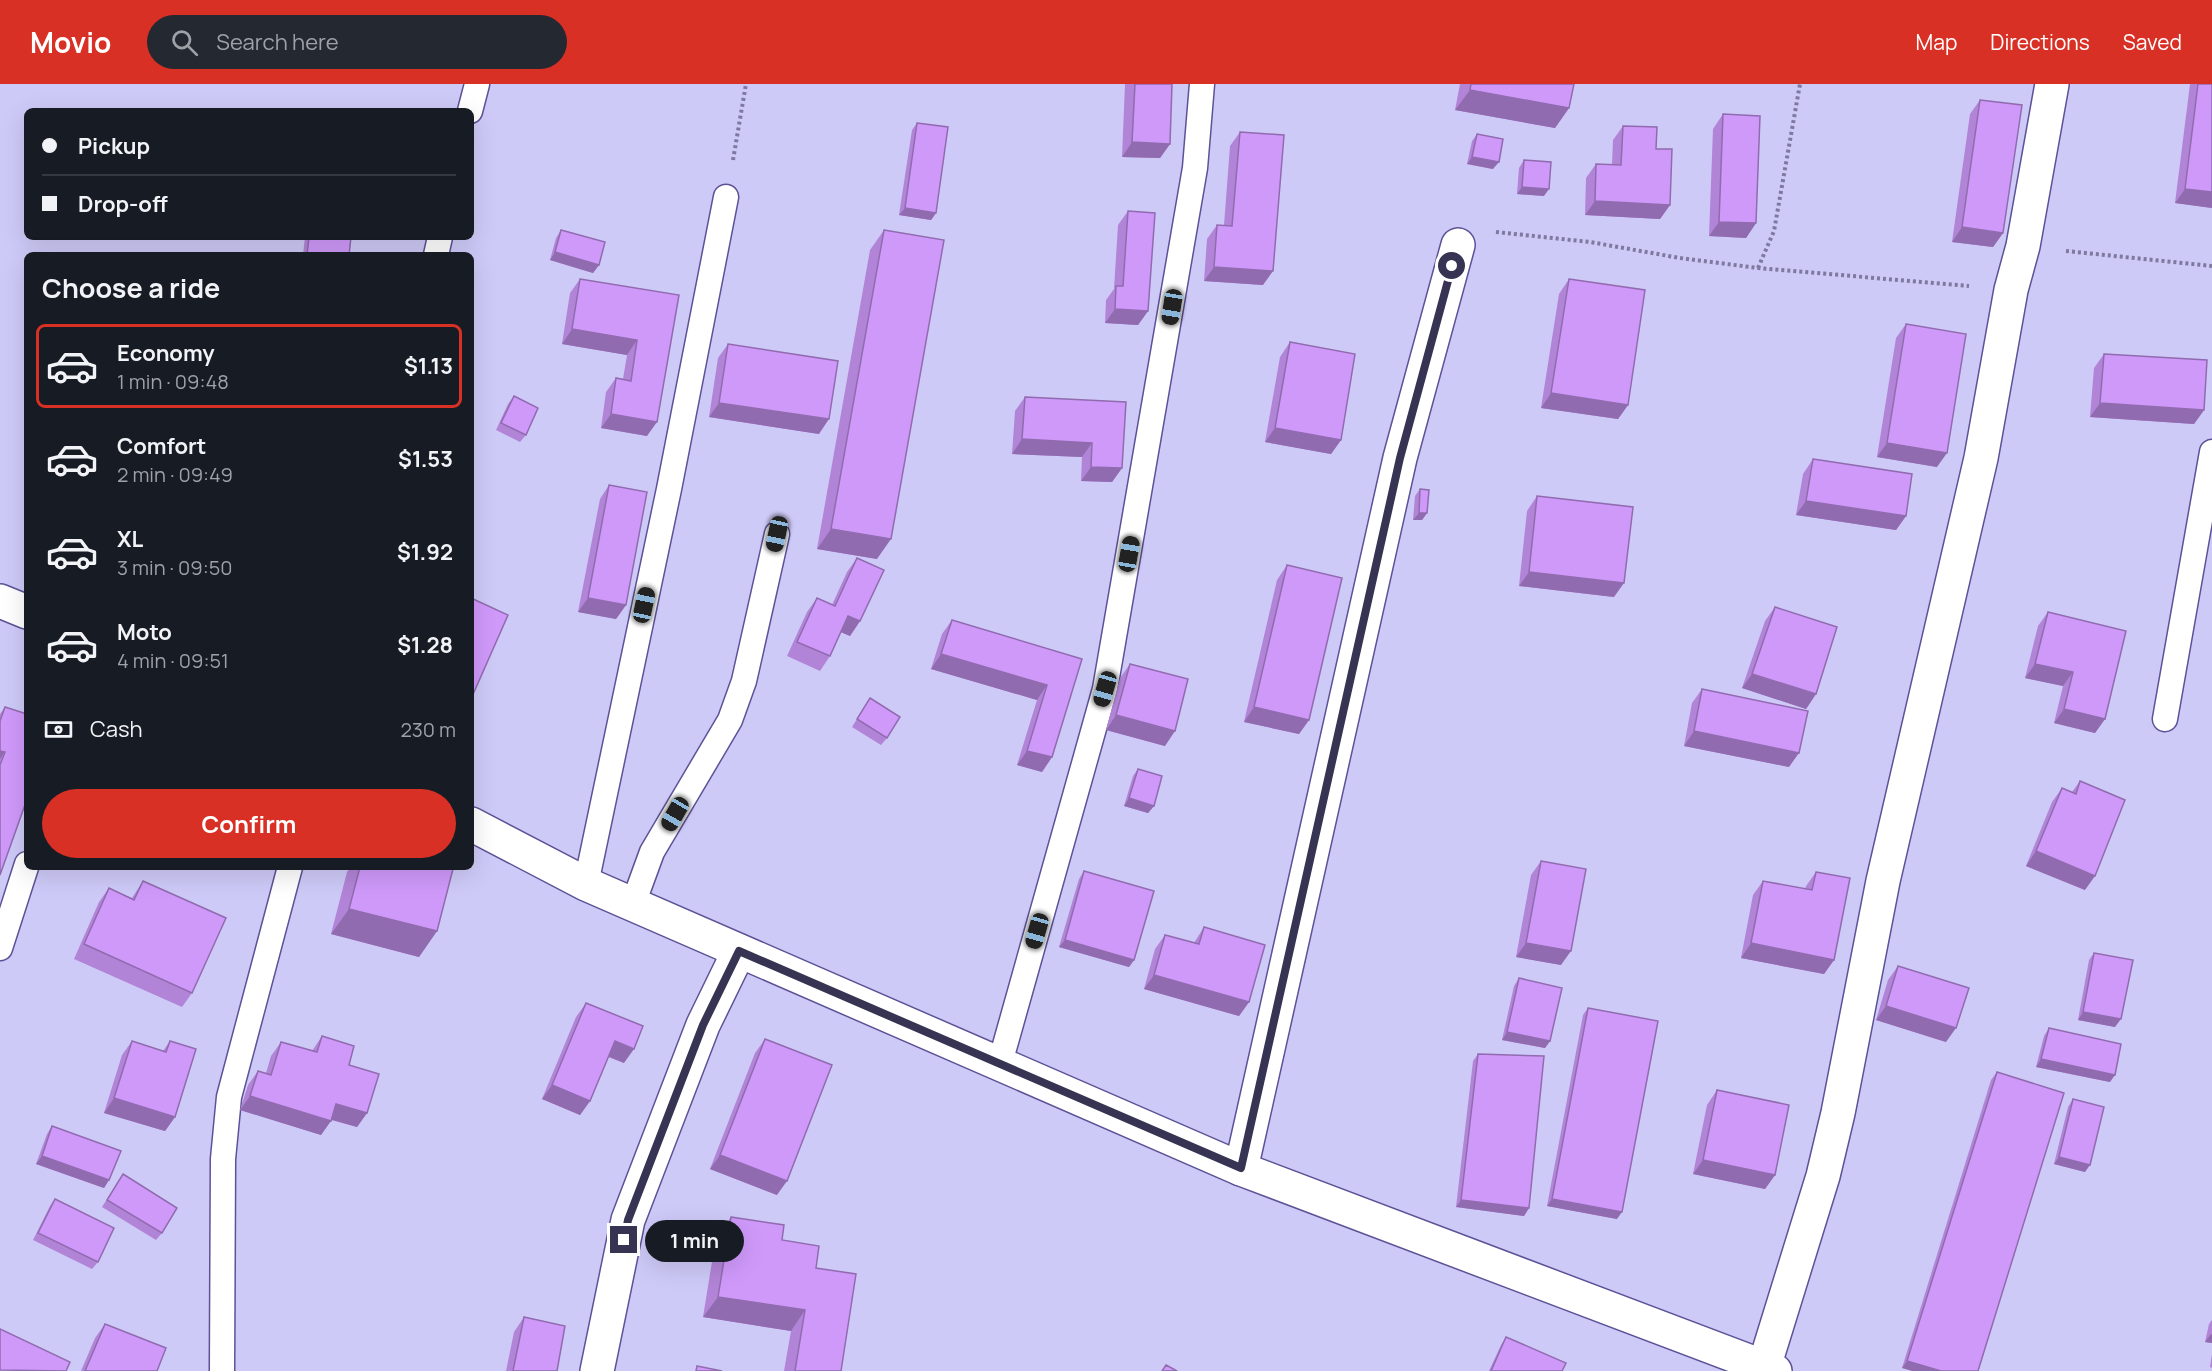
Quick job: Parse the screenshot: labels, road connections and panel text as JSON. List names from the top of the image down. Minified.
{"page":{"header":"Movio","search":"Search here","nav":["Map","Directions","Saved"],"banner":["Pickup","Drop-off"],"heading":"Choose a ride","list":[{"name":"Economy","note":"1 min · 09:48","value":"$1.13"},{"name":"Comfort","note":"2 min · 09:49","value":"$1.53"},{"name":"XL","note":"3 min · 09:50","value":"$1.92"},{"name":"Moto","note":"4 min · 09:51","value":"$1.28"}],"pay":["Cash","230 m"],"buttons":"Confirm","bubble":"1 min"}}
